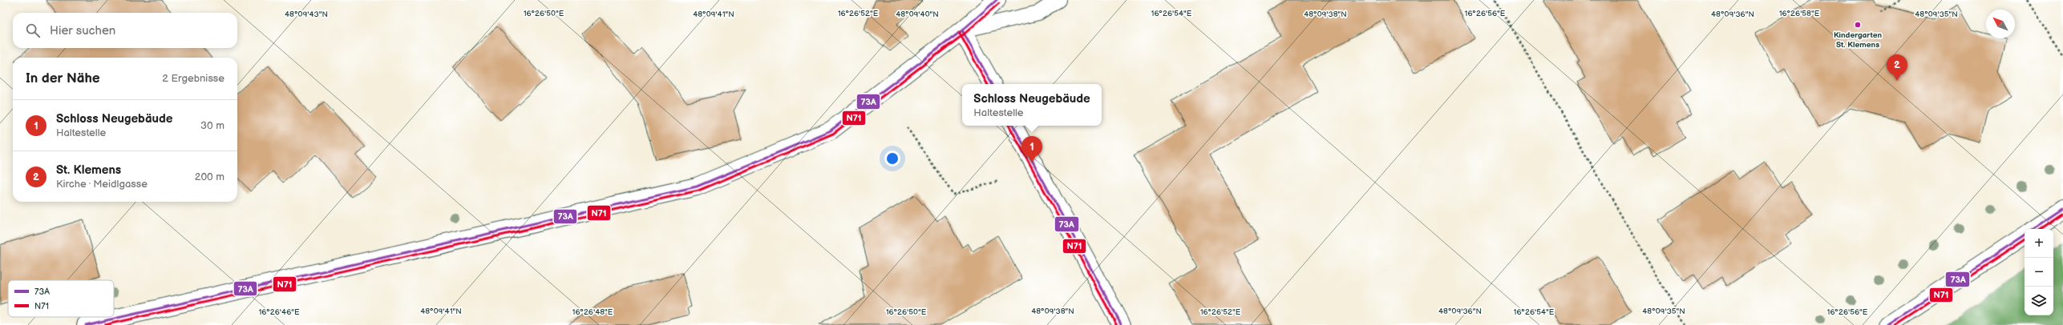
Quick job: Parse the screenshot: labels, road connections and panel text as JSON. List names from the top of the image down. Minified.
{"places":["Kindergarten St. Klemens"],"lines":["transit line 73A","transit line N71"],"legend":["73A","N71"],"north":"top left","page":{"search":"Hier suchen","pins":["2","1"],"heading":["In der Nähe","2 Ergebnisse"],"popup":["Schloss Neugebäude","Haltestelle"],"list":[{"mark":"1","name":"Schloss Neugebäude","note":"Haltestelle","value":"30 m"},{"mark":"2","name":"St. Klemens","note":"Kirche · Meidlgasse","value":"200 m"}],"map_buttons":["+","−"]},"coordinates":["16°26'52\"E","16°26'54\"E","16°26'56\"E","16°26'58\"E","16°26'50\"E","48°09'43\"N","48°09'41\"N","48°09'40\"N","48°09'38\"N","48°09'36\"N","48°09'35\"N","16°26'46\"E","16°26'48\"E"]}
